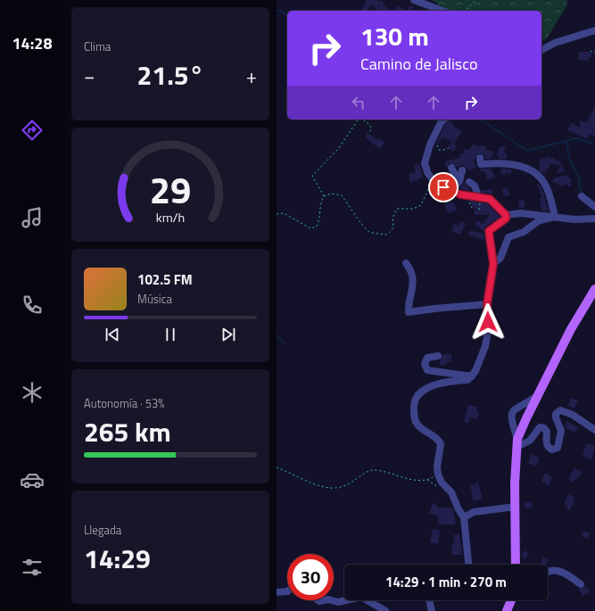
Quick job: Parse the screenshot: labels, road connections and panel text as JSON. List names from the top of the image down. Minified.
{"page":{"tabs":"14:28","tile":["Clima",["Autonomía · 53%","265 km"],["Llegada","14:29"]],"turn":["130 m","Camino de Jalisco"],"heat":["−","21.5°","+"],"song":["102.5 FM","Música"],"limit":"30","trip":"14:29 · 1 min · 270 m","gauge":["29","km/h"]}}
